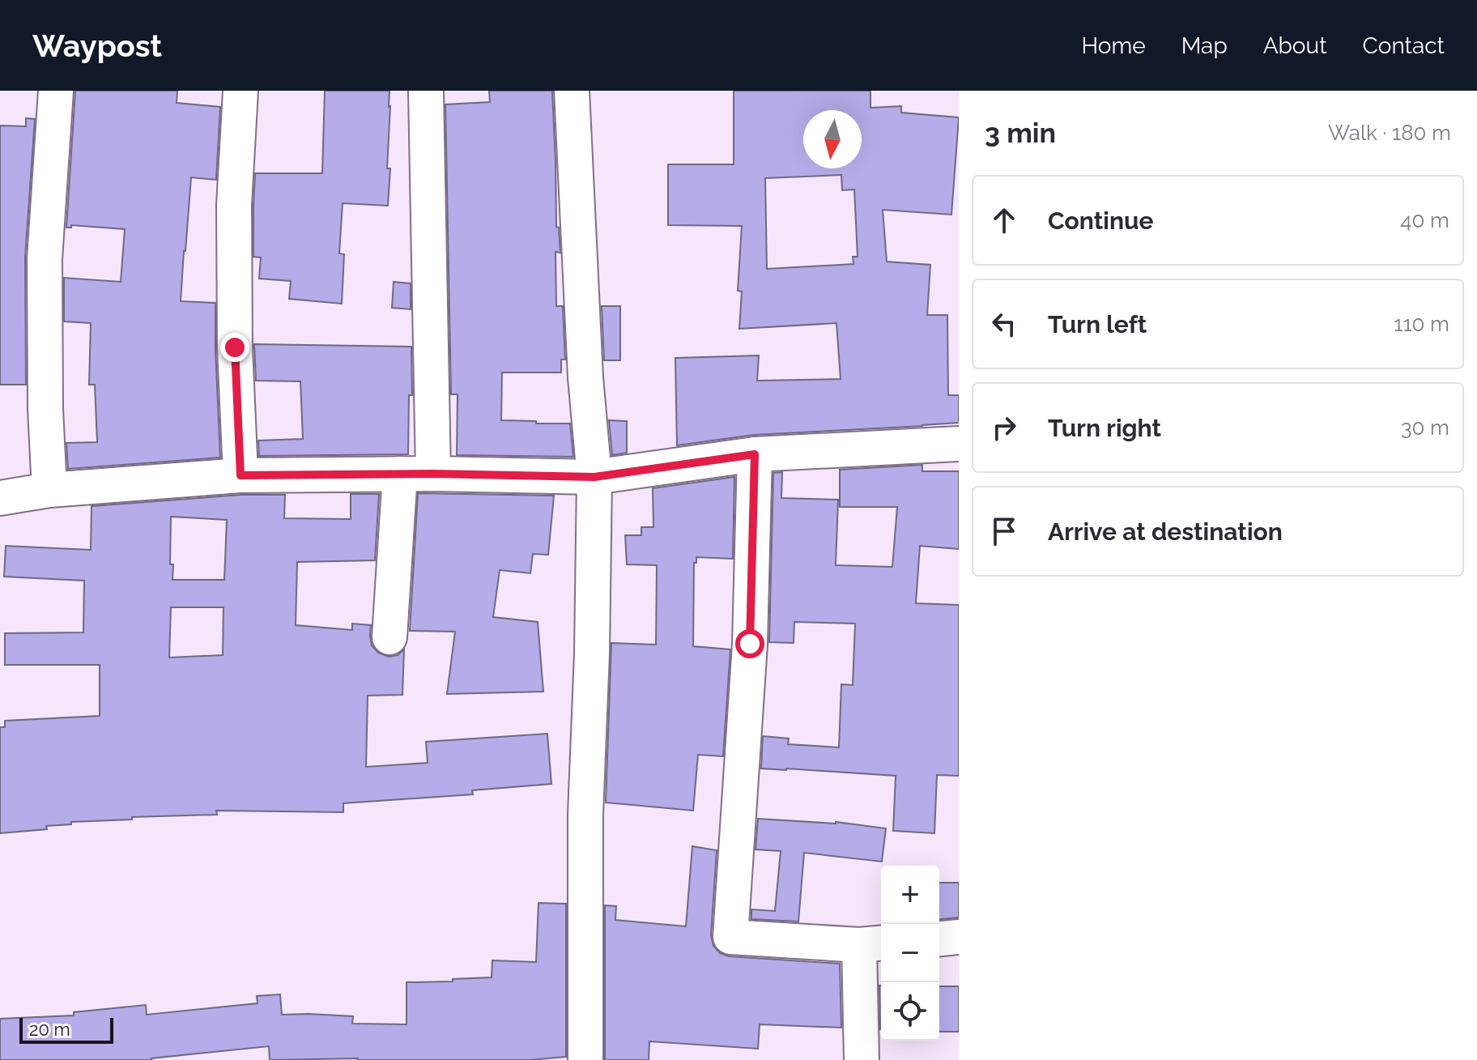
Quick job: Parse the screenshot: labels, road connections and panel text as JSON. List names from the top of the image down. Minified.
{"scale_bar":"20 m","north":"bottom","page":{"header":"Waypost","nav":["Home","Map","About","Contact"],"heading":["3 min","Walk · 180 m"],"list":[["Continue","40 m"],["Turn left","110 m"],["Turn right","30 m"],"Arrive at destination"],"map_buttons":["+","−"],"scale":"20 m"}}
